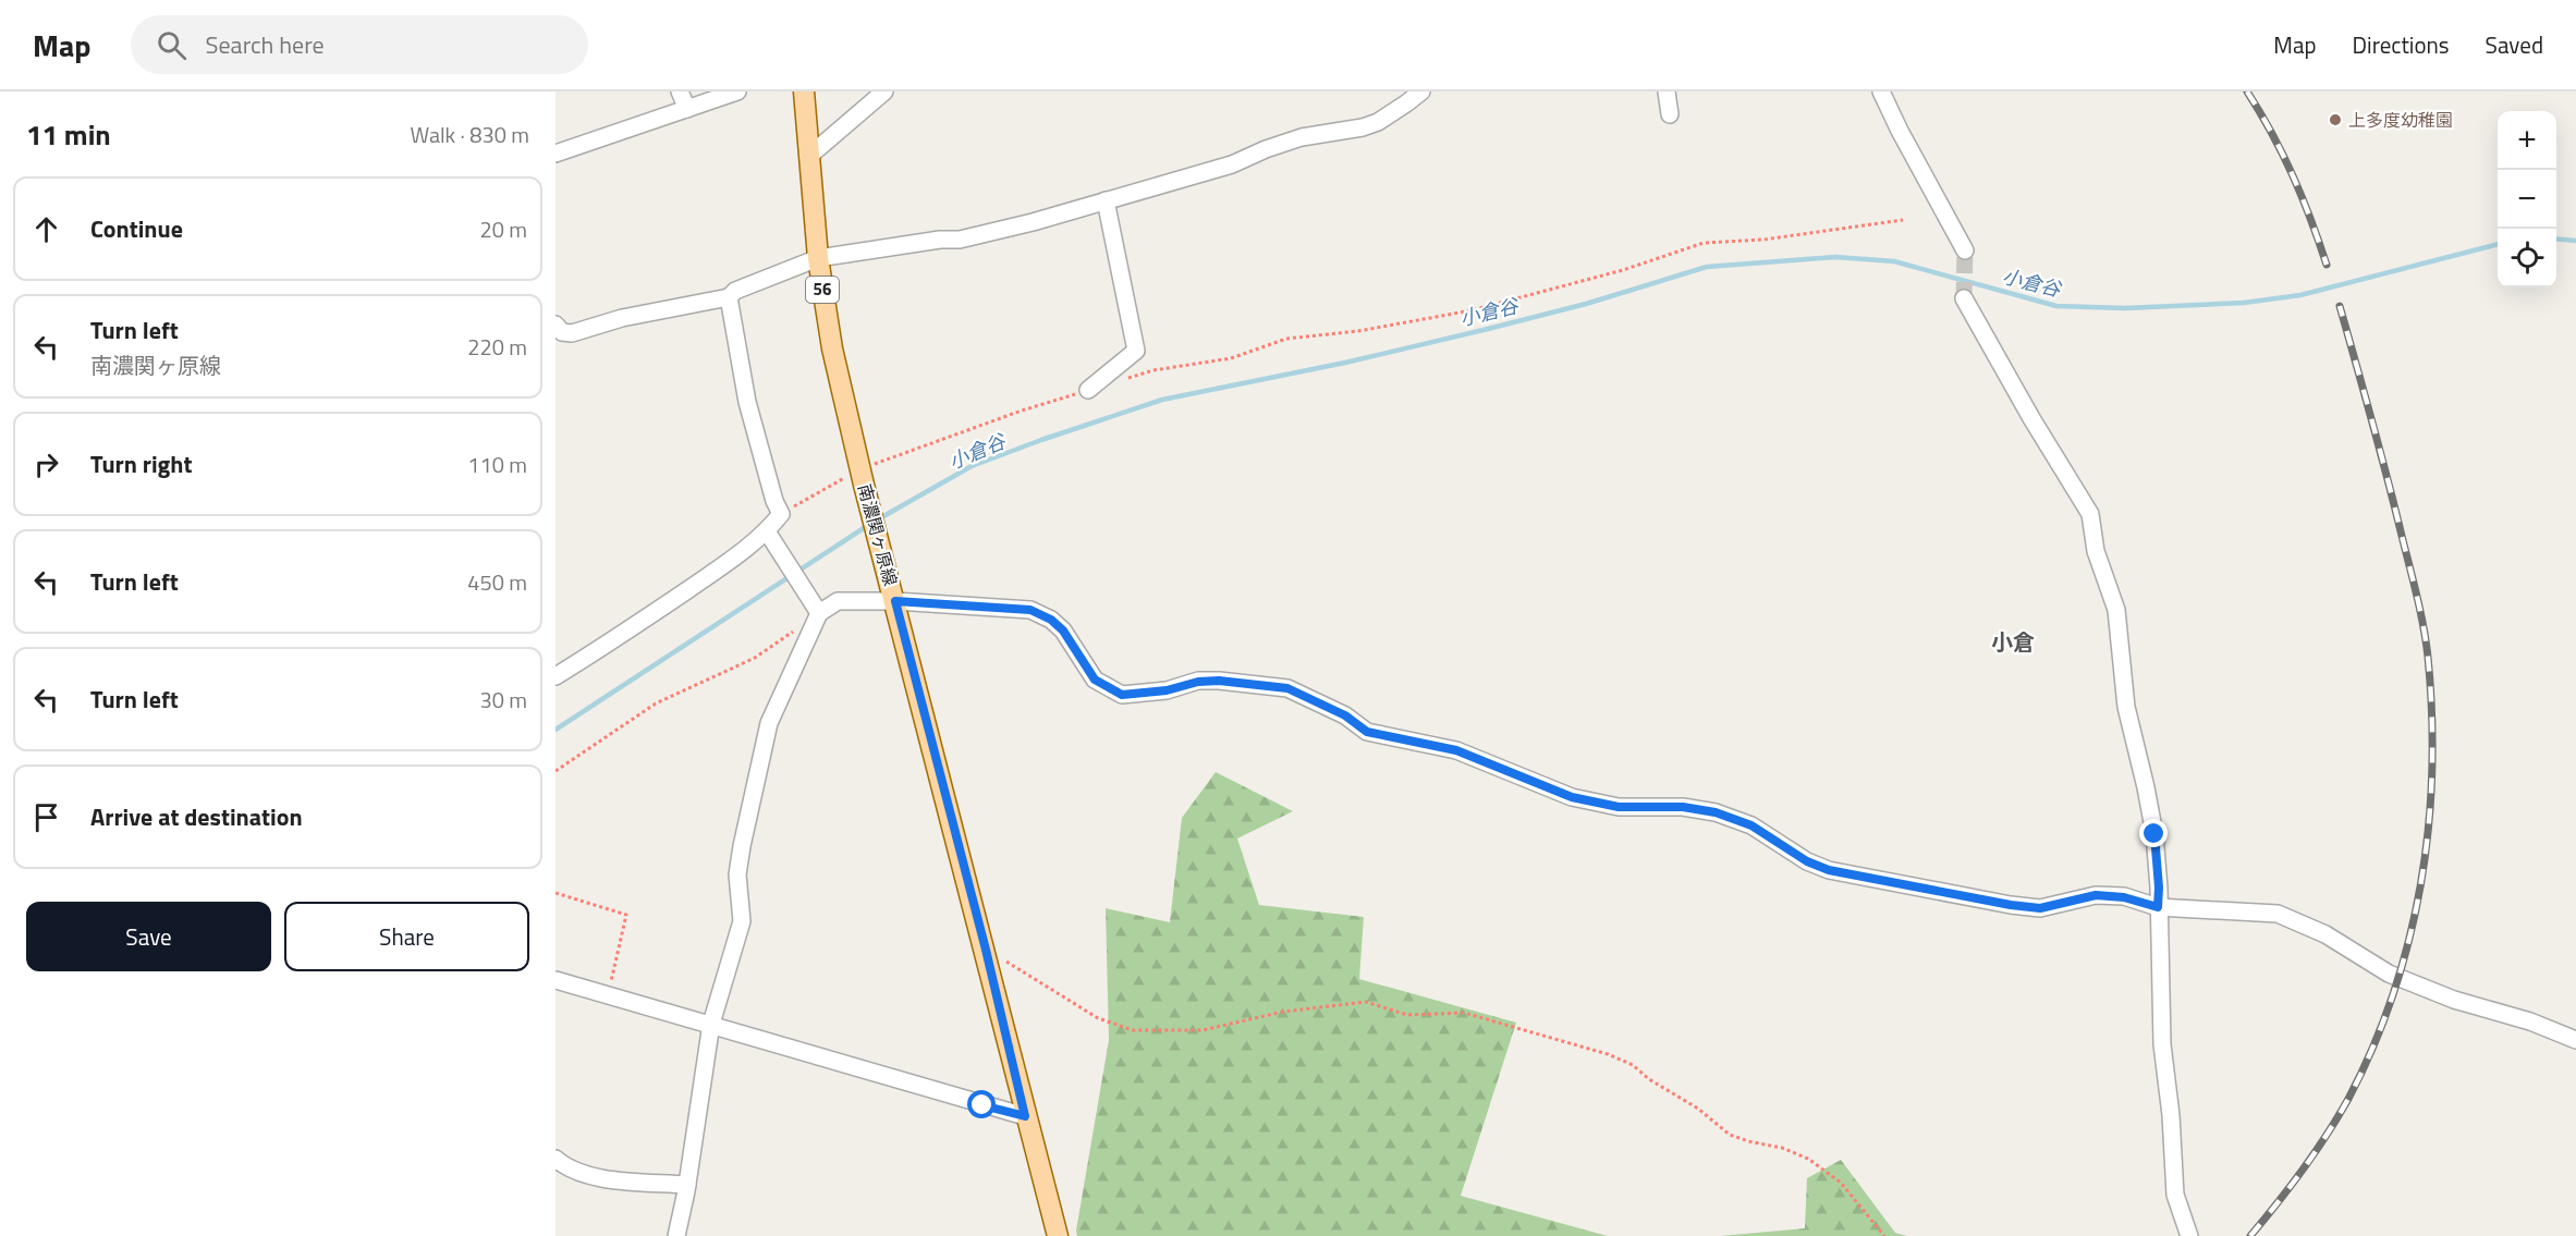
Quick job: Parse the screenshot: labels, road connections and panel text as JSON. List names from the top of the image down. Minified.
{"streets":{"main road":["56","南濃関ヶ原線"]},"districts":["小倉"],"water":["小倉谷"],"places":["上多度幼稚園"],"page":{"header":"Map","search":"Search here","nav":["Map","Directions","Saved"],"heading":["11 min","Walk · 830 m"],"map_buttons":["+","−"],"list":[["Continue","20 m"],["Turn left","南濃関ヶ原線","220 m"],["Turn right","110 m"],["Turn left","450 m"],["Turn left","30 m"],"Arrive at destination"],"buttons":["Save","Share"]}}
